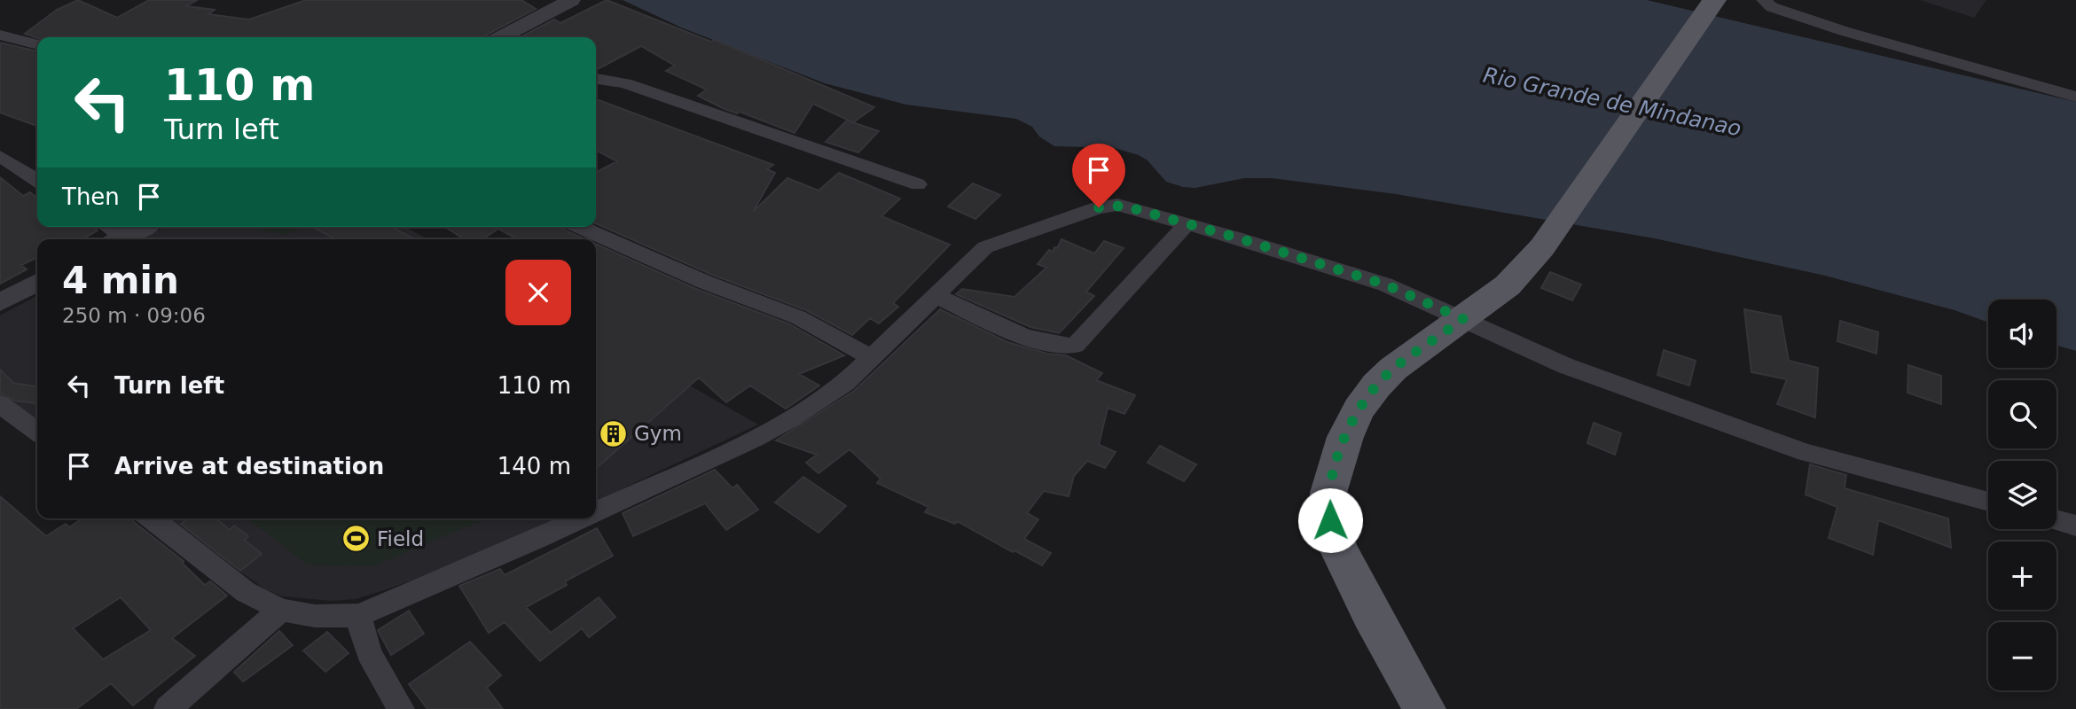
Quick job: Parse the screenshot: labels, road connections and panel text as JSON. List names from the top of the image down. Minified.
{"water":["Rio Grande de Mindanao"],"places":{"building":["Gym"],"sports":["Field"]},"page":{"turn":["110 m","Turn left"],"then":"Then","heading":["4 min","250 m · 09:06"],"map_buttons":["+","−"],"list":[{"name":"Turn left","value":"110 m"},{"name":"Arrive at destination","value":"140 m"}]}}
